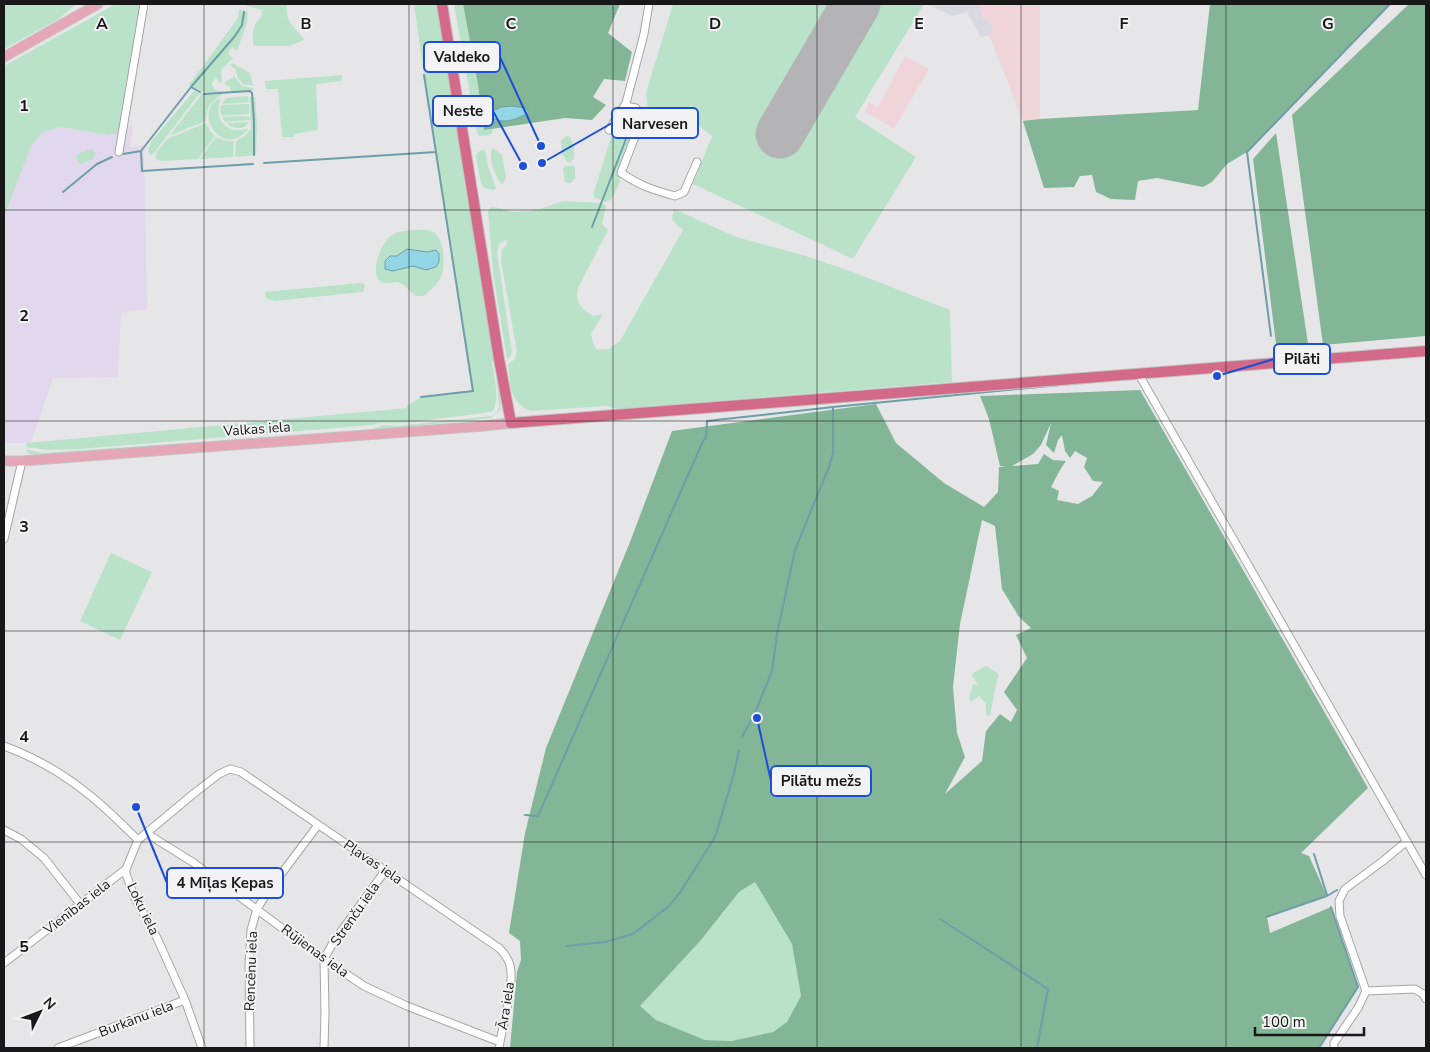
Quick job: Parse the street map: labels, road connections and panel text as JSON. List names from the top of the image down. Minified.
{"streets":{"main road":["Valkas iela"],"street":["Pļavas iela","Vienības iela","Loku iela","Strenču iela","Rūjienas iela","Rencēnu iela","Āra iela","Burkānu iela"]},"crossings":[["Pļavas iela","Strenču iela"],["Pļavas iela","Rūjienas iela"],["Pļavas iela","Rencēnu iela"],["Pļavas iela","Āra iela"],["Vienības iela","Loku iela"],["Loku iela","Burkānu iela"],["Strenču iela","Rūjienas iela"],["Rūjienas iela","Rencēnu iela"],["Rūjienas iela","Āra iela"]],"places":["Valdeko","Narvesen","Neste","Pilāti","Pilātu mežs","4 Mīļas Ķepas"],"scale_bar":"100 m","north":"top right","grid":{"columns":["A","B","C","D","E","F","G"],"rows":["1","2","3","4","5"]}}
